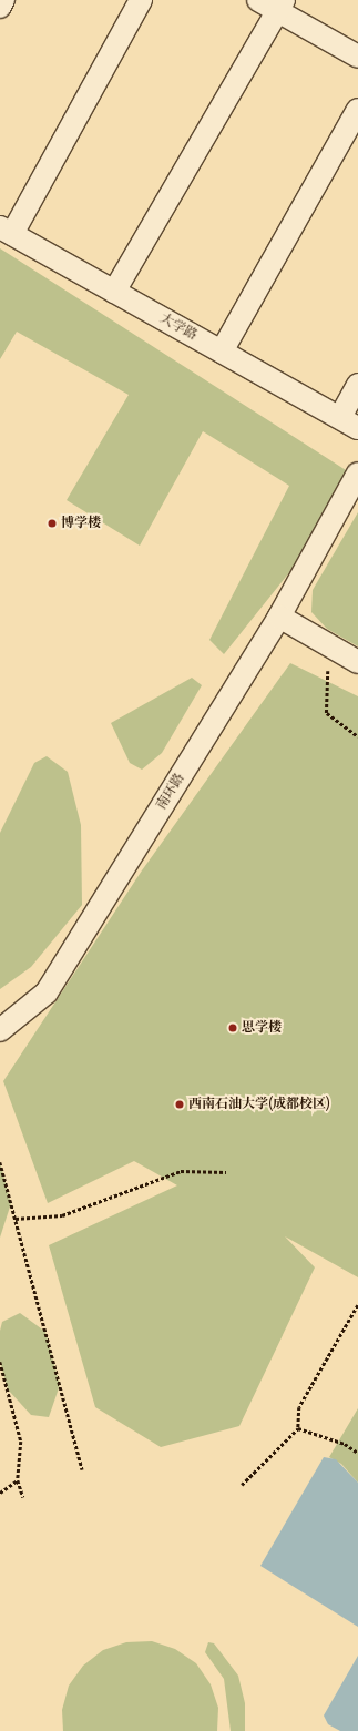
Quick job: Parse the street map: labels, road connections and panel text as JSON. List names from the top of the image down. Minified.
{"streets":{"street":["大学路","南环路"]},"places":["博学楼","思学楼","西南石油大学(成都校区)"]}
